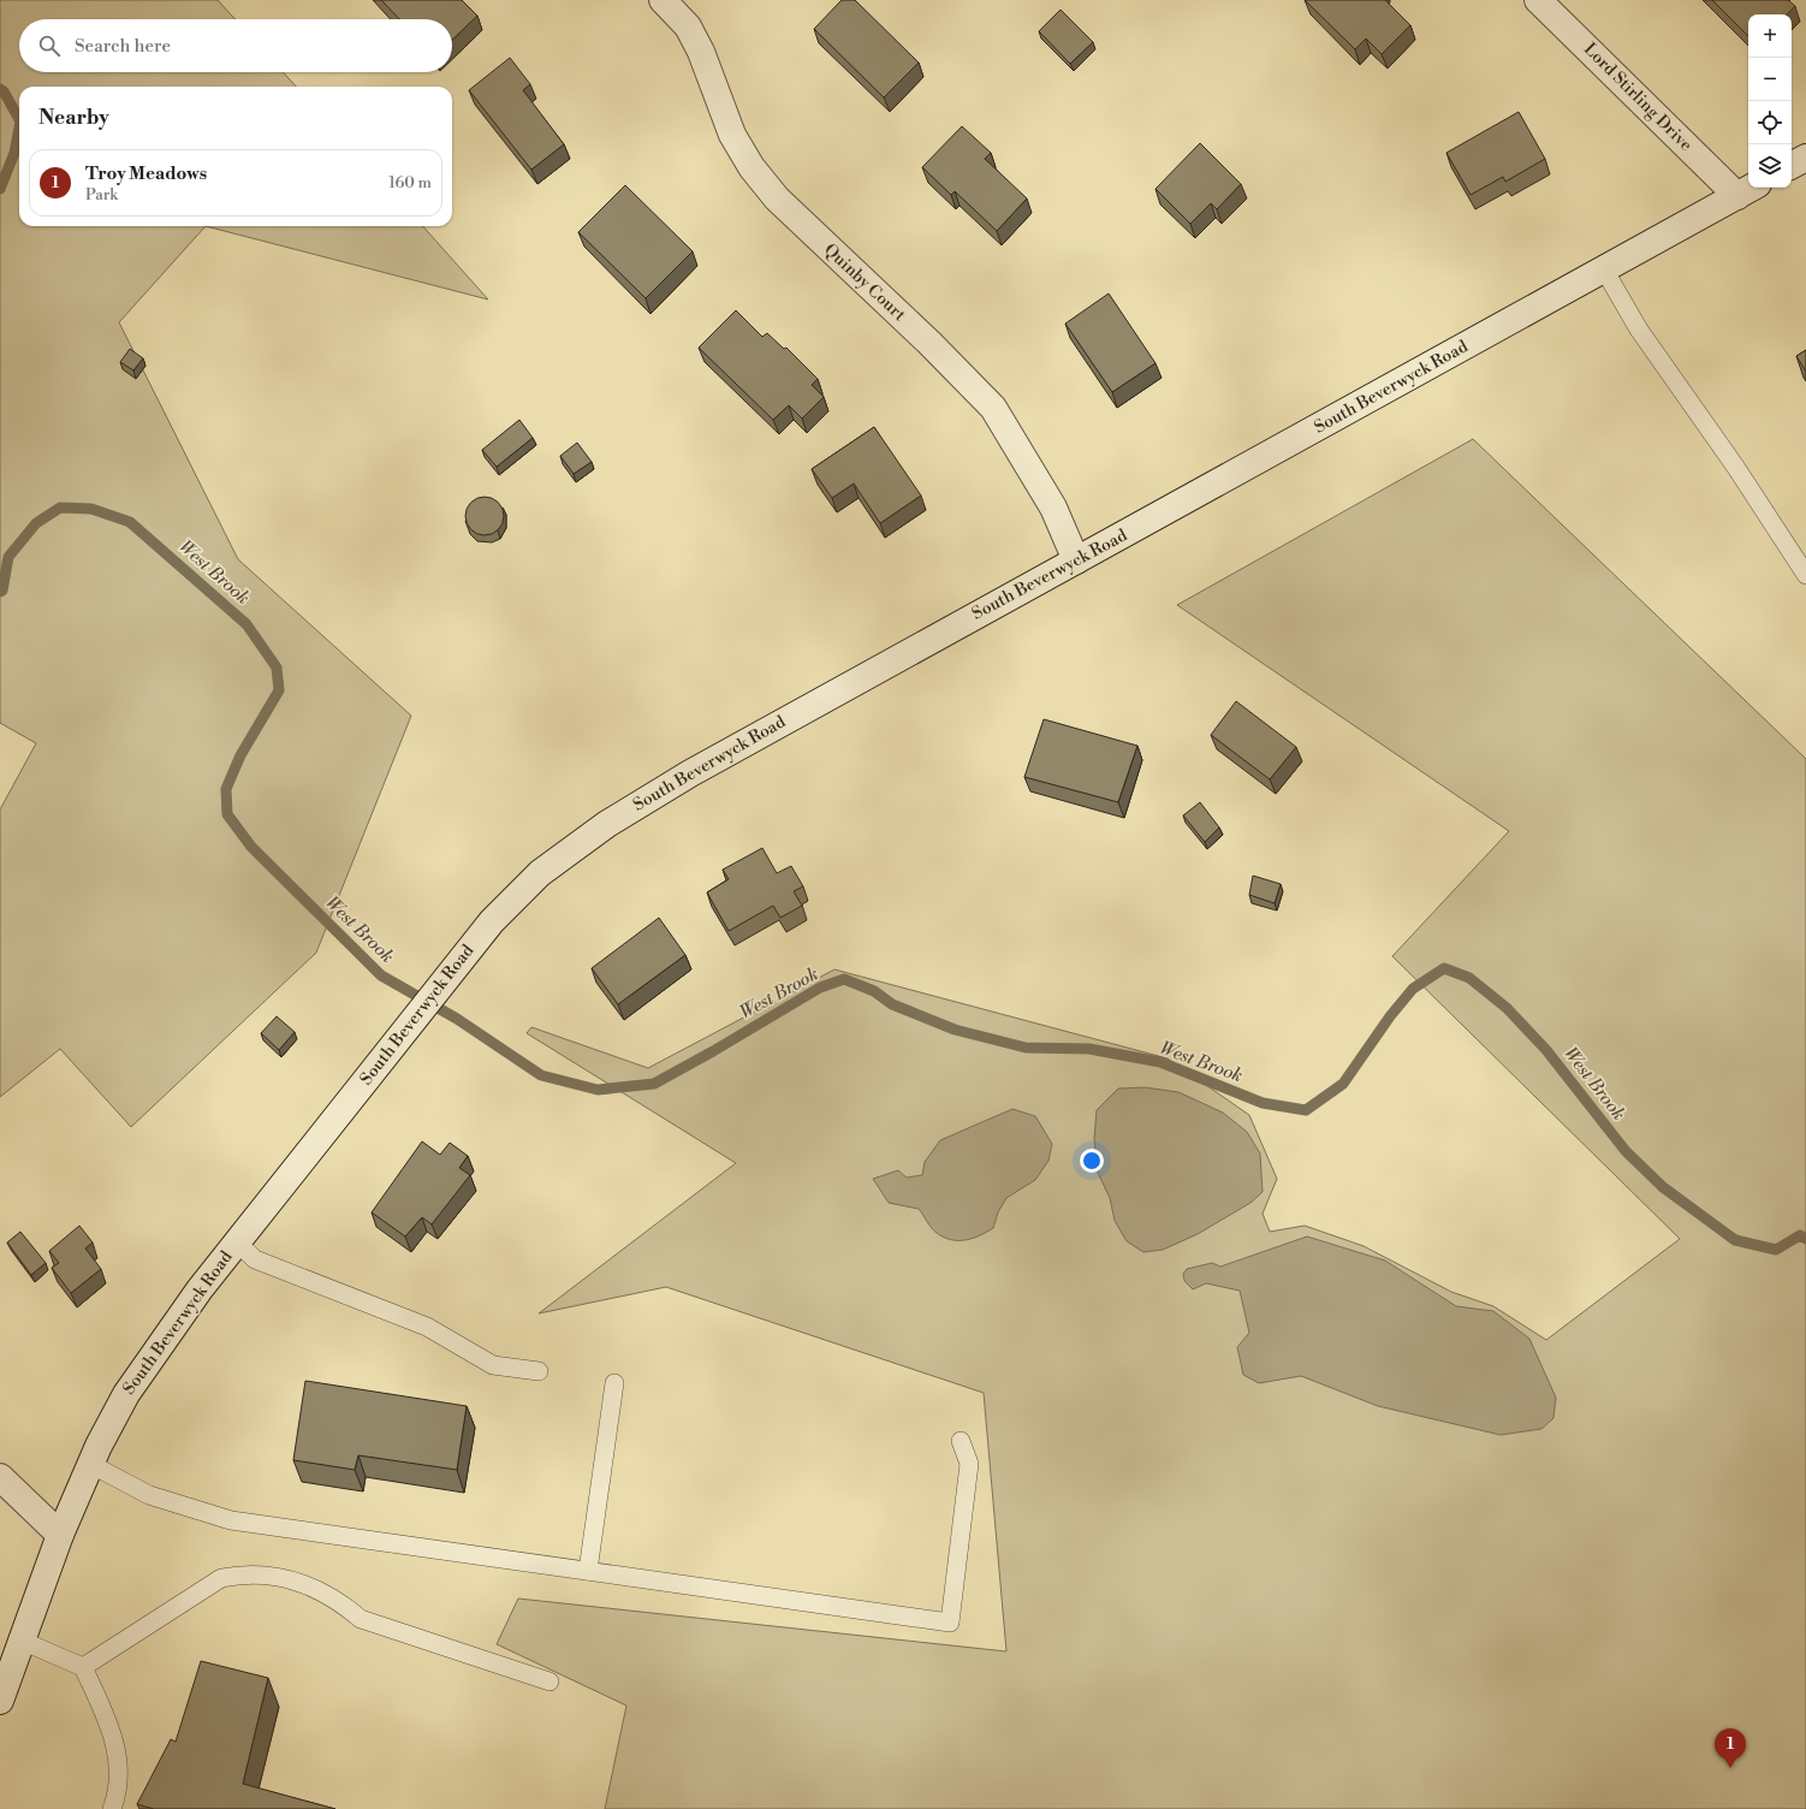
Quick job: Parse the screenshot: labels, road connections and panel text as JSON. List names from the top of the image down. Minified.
{"streets":{"main road":["Lord Stirling Drive","Quinby Court","South Beverwyck Road"]},"crossings":[["Lord Stirling Drive","South Beverwyck Road"],["Quinby Court","South Beverwyck Road"]],"water":["West Brook"],"page":{"map_buttons":["+","−"],"search":"Search here","heading":"Nearby","list":[{"mark":"1","name":"Troy Meadows","note":"Park","value":"160 m"}],"pins":"1"}}
